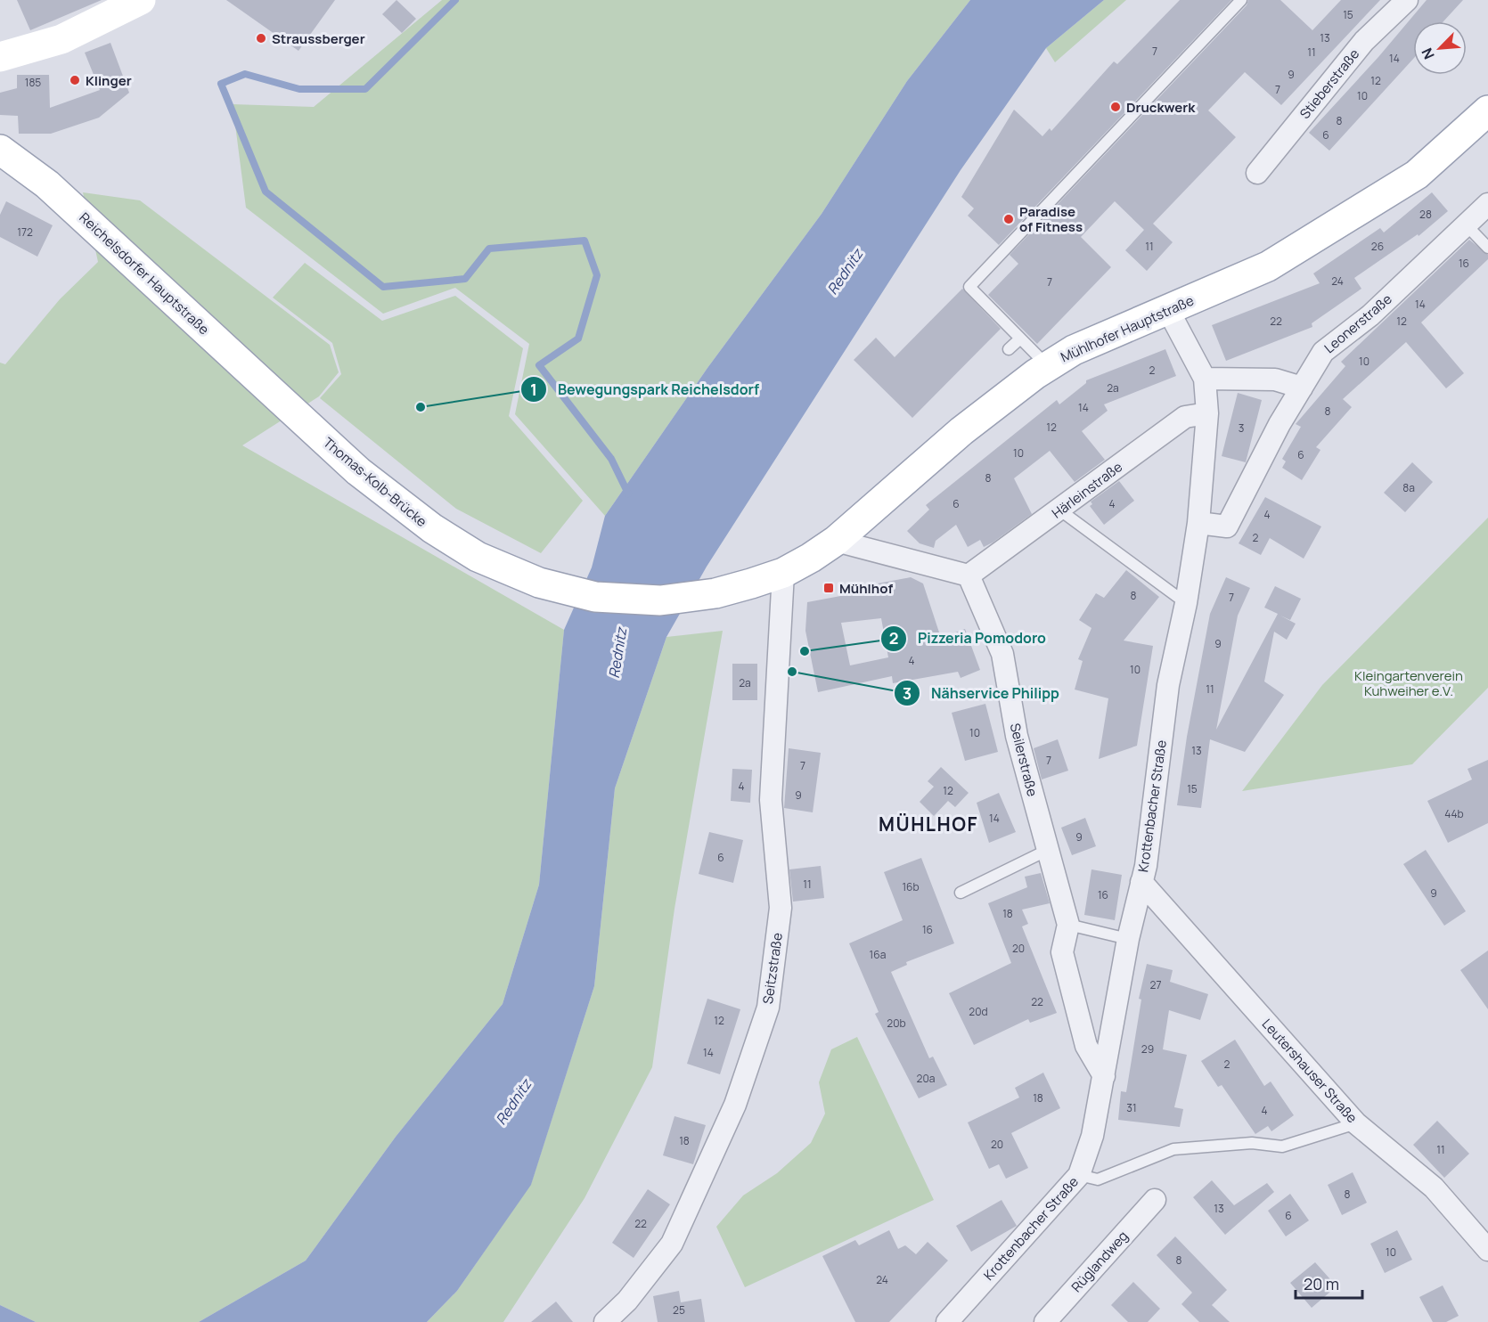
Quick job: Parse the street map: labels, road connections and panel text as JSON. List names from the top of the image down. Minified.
{"streets":{"main road":["Reichelsdorfer Hauptstraße","Mühlhofer Hauptstraße","Thomas-Kolb-Brücke"],"street":["Stieberstraße","Leonerstraße","Härleinstraße","Seilerstraße","Krottenbacher Straße","Seitzstraße","Leutershauser Straße","Rüglandweg"]},"crossings":[["Reichelsdorfer Hauptstraße","Thomas-Kolb-Brücke"],["Leonerstraße","Krottenbacher Straße"],["Mühlhofer Hauptstraße","Thomas-Kolb-Brücke"],["Mühlhofer Hauptstraße","Krottenbacher Straße"],["Mühlhofer Hauptstraße","Seitzstraße"],["Thomas-Kolb-Brücke","Seitzstraße"],["Härleinstraße","Seilerstraße"],["Härleinstraße","Krottenbacher Straße"],["Seilerstraße","Krottenbacher Straße"],["Krottenbacher Straße","Leutershauser Straße"]],"districts":["MÜHLHOF"],"water":["Rednitz"],"parks":["Kleingartenverein Kuhweiher e.V."],"places":{"other":["Straussberger","Klinger","Druckwerk","Paradise of Fitness","Bewegungspark Reichelsdorf","Pizzeria Pomodoro","Nähservice Philipp"],"transit":["Mühlhof"]},"house_numbers":["15","13","7","11","14","9","12","185","7","10","8","6","28","172","11","26","16","24","7","14","22","12","10","2","2a","14","8","12","3","10","6","8","8a","6","4","4","2","8","7","9","4","10","2a","11","10","13","7","7","4","15","12","9","44b","14","9","6","11","16b","9","16","18","16","20","16a","27","22","20d","12","20b","29","14","2","20a","18","31","4","18","20","11","8","13","6","22","10","8","24","25"],"scale_bar":"20 m","north":"bottom left"}
